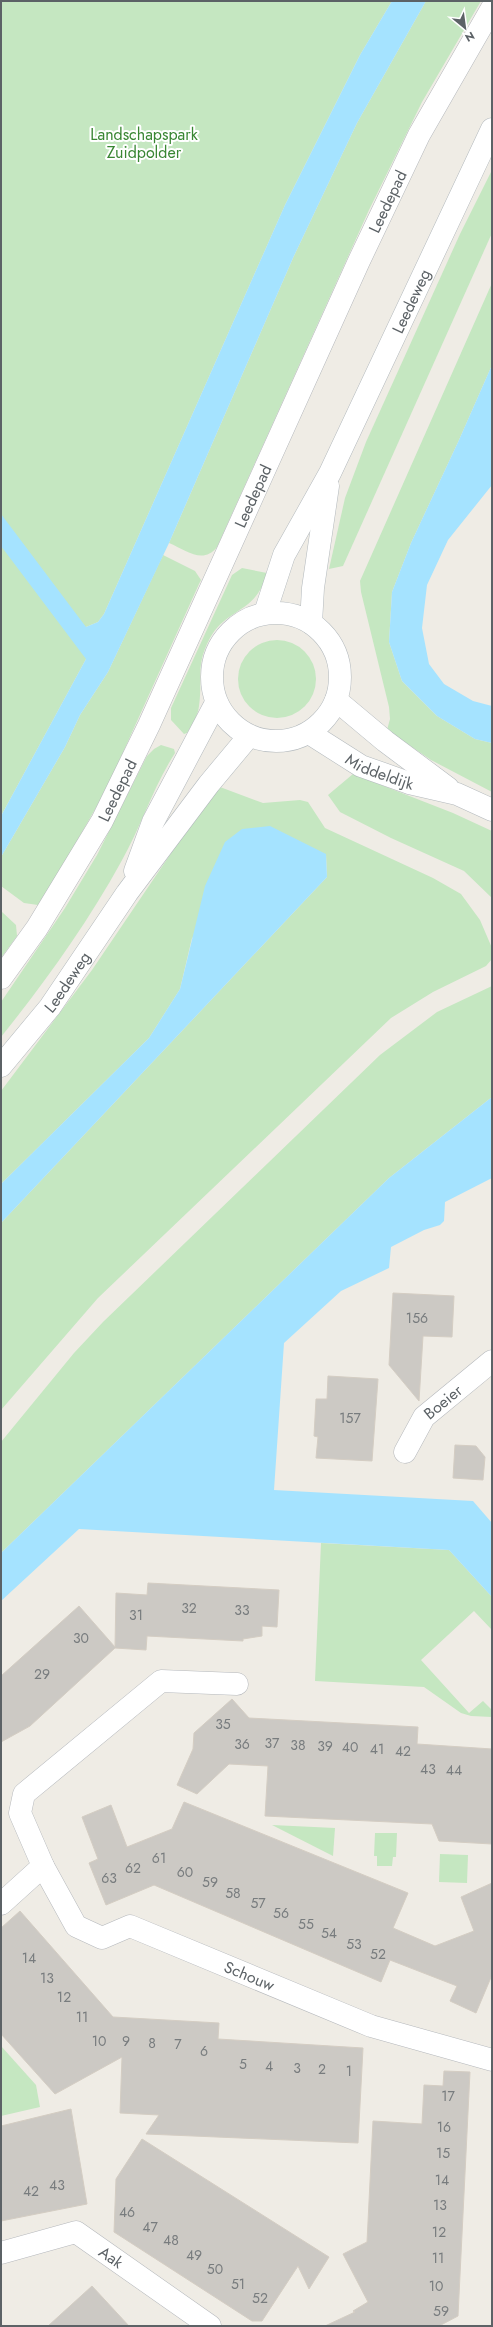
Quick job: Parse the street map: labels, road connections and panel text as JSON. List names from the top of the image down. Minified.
{"streets":{"street":["Leedepad","Leedeweg","Middeldijk","Boeier","Schouw","Aak"]},"crossings":[["Leedeweg","Middeldijk"]],"parks":["Landschapspark Zuidpolder"],"house_numbers":["156","157","32","33","31","30","29","35","37","36","38","39","40","41","42","43","44","61","62","60","63","59","58","57","56","55","54","53","52","14","13","12","11","10","9","8","7","6","5","4","3","2","1","17","16","15","14","43","42","13","46","47","12","48","49","11","50","51","10","52","59"],"north":"bottom right"}
